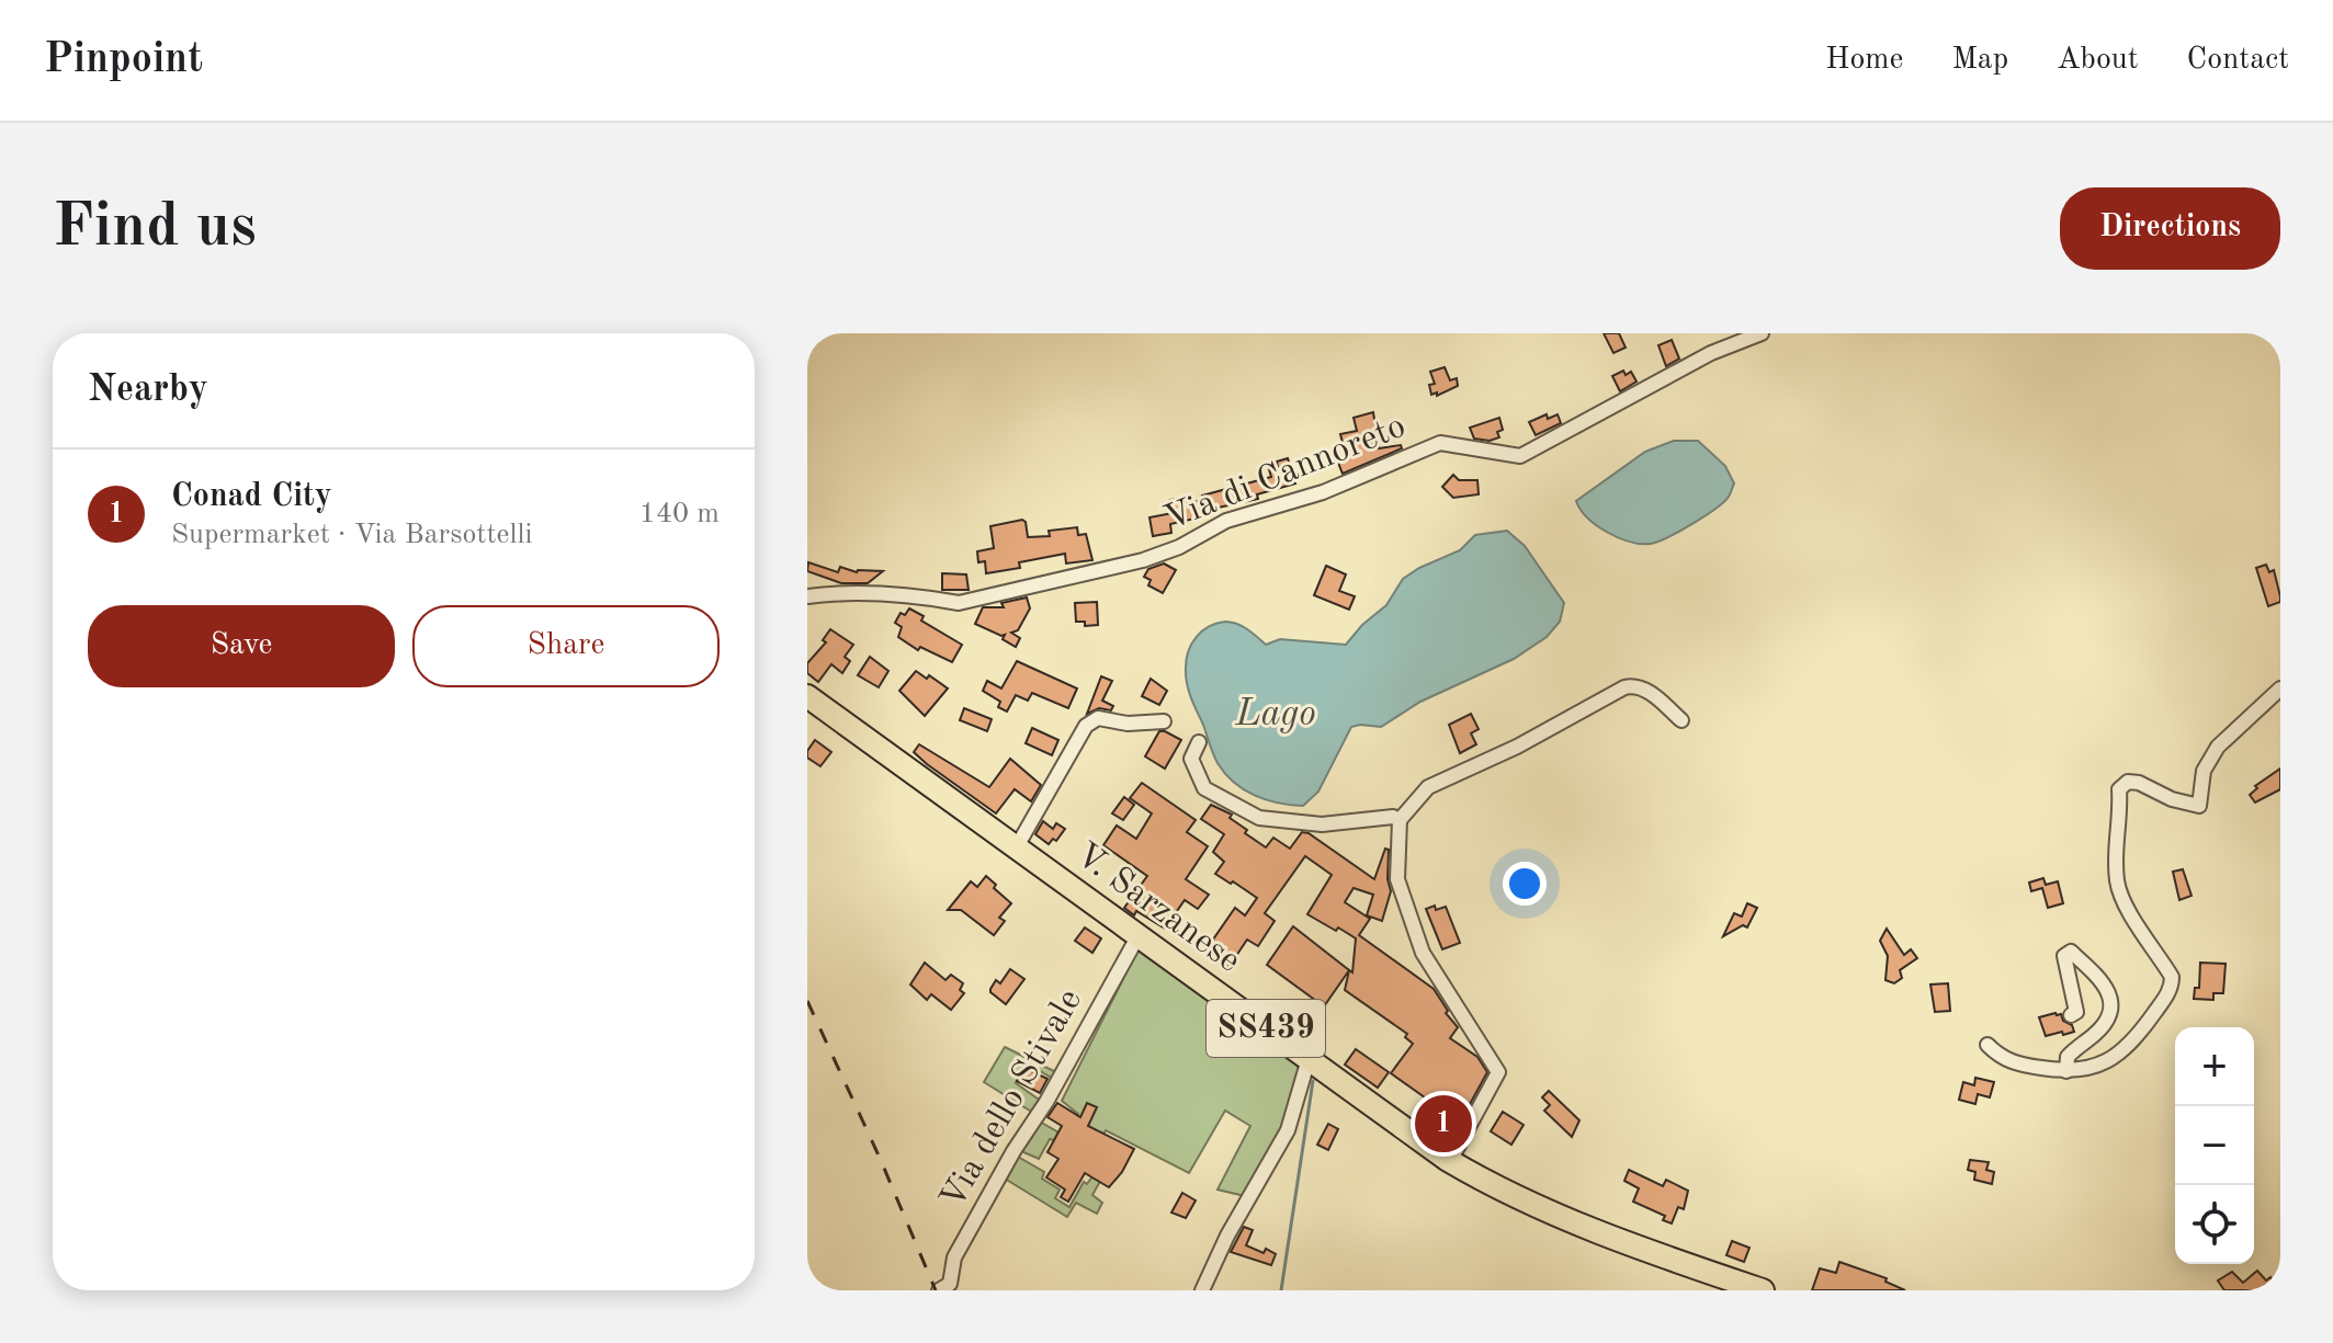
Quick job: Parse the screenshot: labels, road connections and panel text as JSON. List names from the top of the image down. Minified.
{"streets":{"main road":["V. Sarzanese","SS439"],"street":["Via di Cannoreto","Via dello Stivale"]},"crossings":[["V. Sarzanese","Via dello Stivale"]],"water":["Lago"],"page":{"header":"Pinpoint","nav":["Home","Map","About","Contact"],"buttons":["Directions",["Save","Share"]],"title":"Find us","heading":"Nearby","list":[{"mark":"1","name":"Conad City","note":"Supermarket · Via Barsottelli","value":"140 m"}],"map_buttons":["+","−"],"pins":"1"}}
